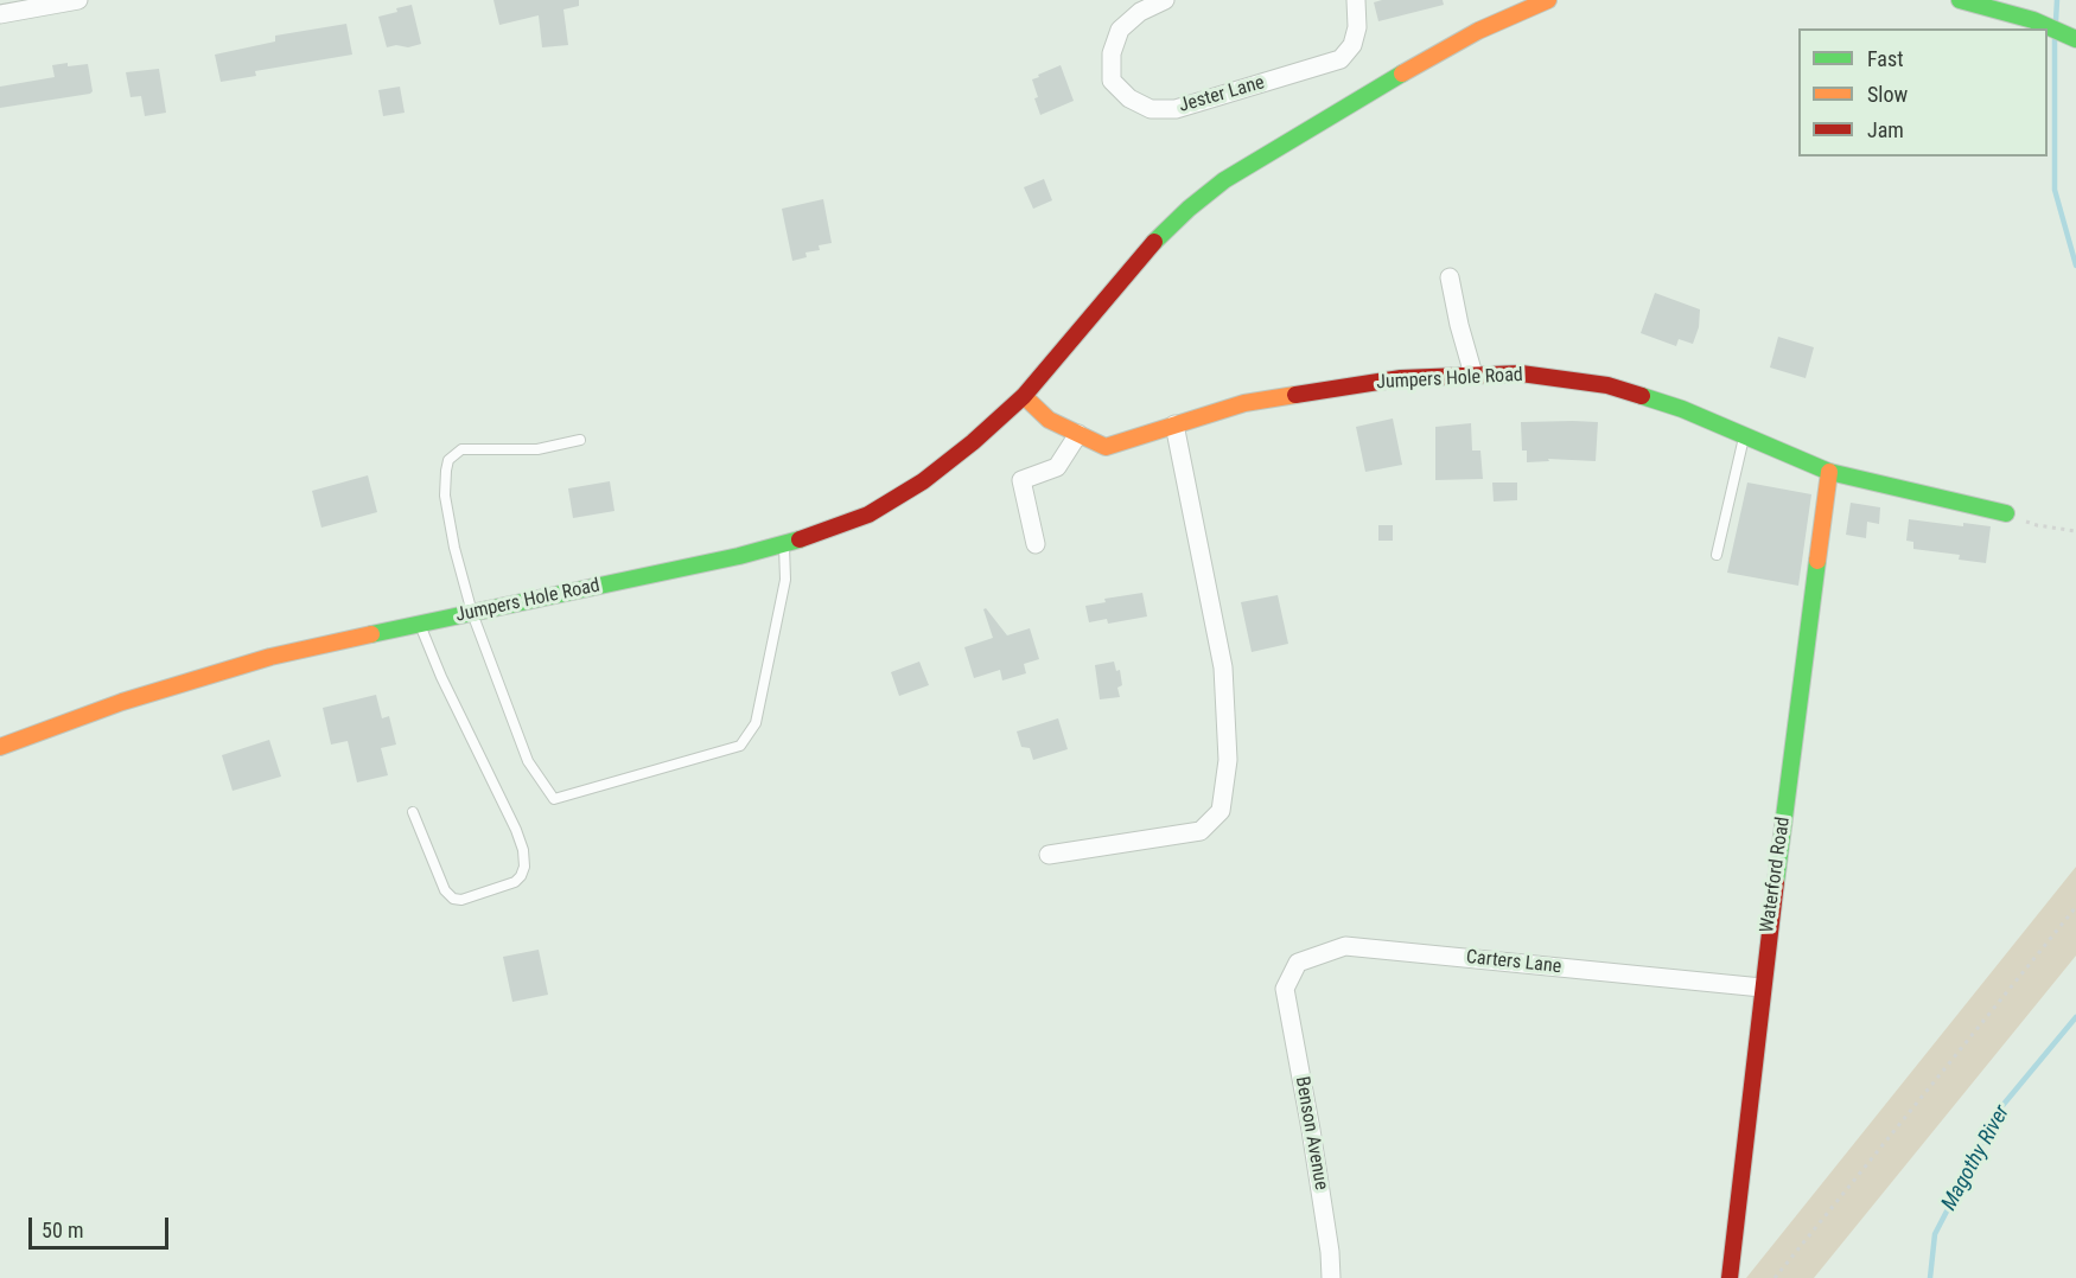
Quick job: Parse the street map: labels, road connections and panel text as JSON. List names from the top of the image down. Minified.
{"streets":{"main road":["Jumpers Hole Road","Waterford Road"],"street":["Jester Lane","Carters Lane","Benson Avenue"]},"crossings":[["Jumpers Hole Road","Waterford Road"],["Waterford Road","Carters Lane"],["Carters Lane","Benson Avenue"]],"water":["Magothy River"],"legend":["Fast","Slow","Jam"],"scale_bar":"50 m"}
